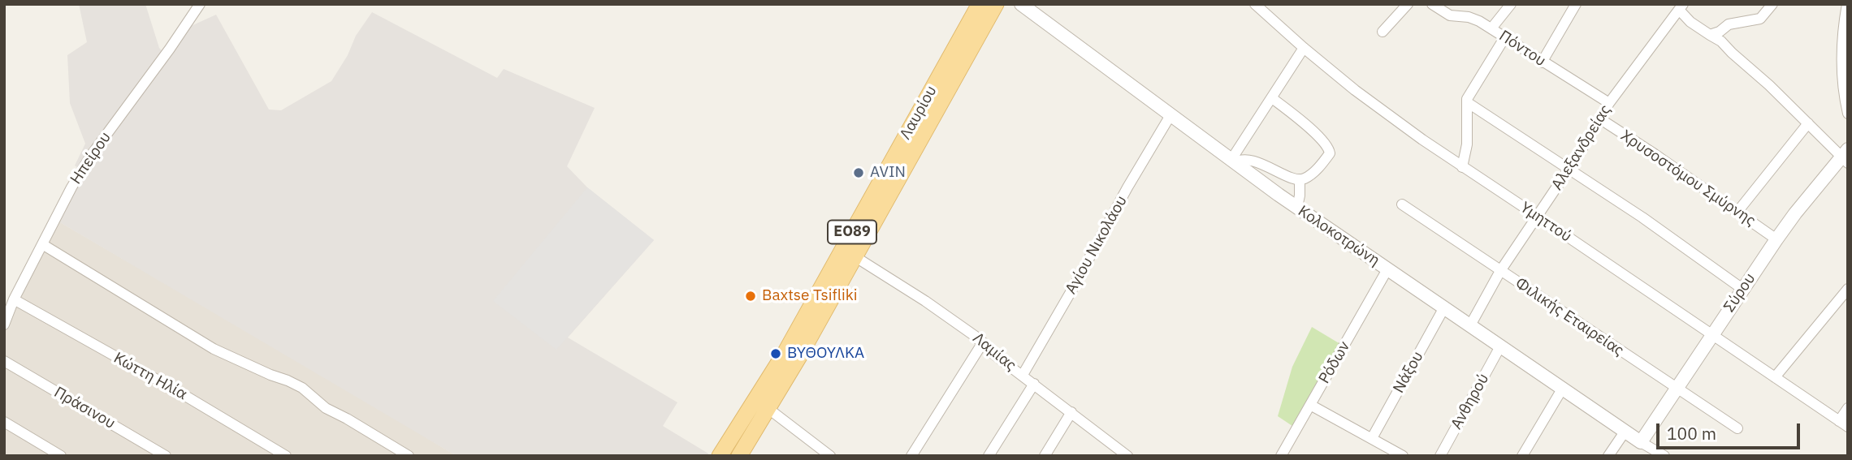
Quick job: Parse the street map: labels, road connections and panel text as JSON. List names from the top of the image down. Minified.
{"streets":{"main road":["Λαυρίου","ΕΟ89"],"street":["Πόντου","Αλεξανδρείας","Ηπείρου","Χρυσοστόμου Σμύρνης","Υμηττού","Κολοκοτρώνη","Αγίου Νικολάου","Σύρου","Φιλικής Εταιρείας","Λαμίας","Ρόδων","Νάξου","Κώττη Ηλία","Ανθηρού","Πράσινου"]},"crossings":[["Πόντου","Αλεξανδρείας"],["Λαυρίου","Λαμίας"],["Αλεξανδρείας","Χρυσοστόμου Σμύρνης"],["Αλεξανδρείας","Υμηττού"],["Αλεξανδρείας","Κολοκοτρώνη"],["Αλεξανδρείας","Φιλικής Εταιρείας"],["Ηπείρου","Κώττη Ηλία"],["Χρυσοστόμου Σμύρνης","Σύρου"],["Υμηττού","Σύρου"],["Κολοκοτρώνη","Αγίου Νικολάου"],["Κολοκοτρώνη","Σύρου"],["Κολοκοτρώνη","Ρόδων"],["Κολοκοτρώνη","Νάξου"],["Κολοκοτρώνη","Ανθηρού"],["Αγίου Νικολάου","Λαμίας"],["Σύρου","Φιλικής Εταιρείας"]],"places":["AVIN","Baxtse Tsifliki","ΒΥΘΟΥΛΚΑ"],"scale_bar":"100 m"}
